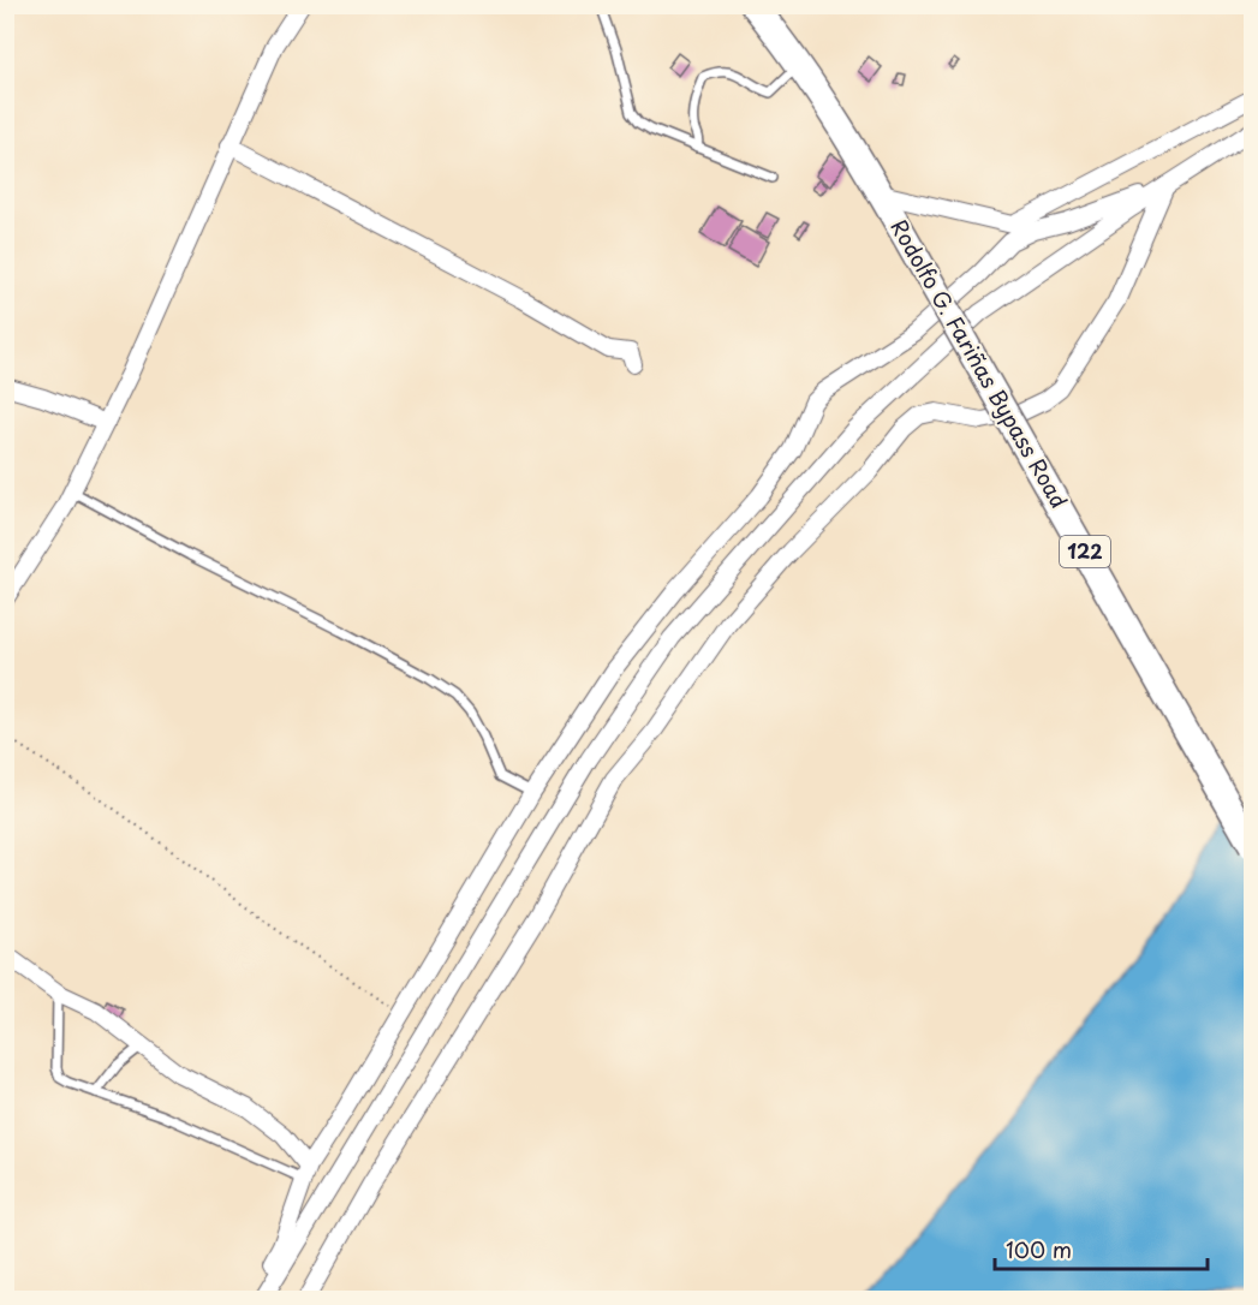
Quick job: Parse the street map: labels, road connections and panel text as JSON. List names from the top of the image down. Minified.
{"streets":{"main road":["Rodolfo G. Fariñas Bypass Road","122"]},"scale_bar":"100 m"}
